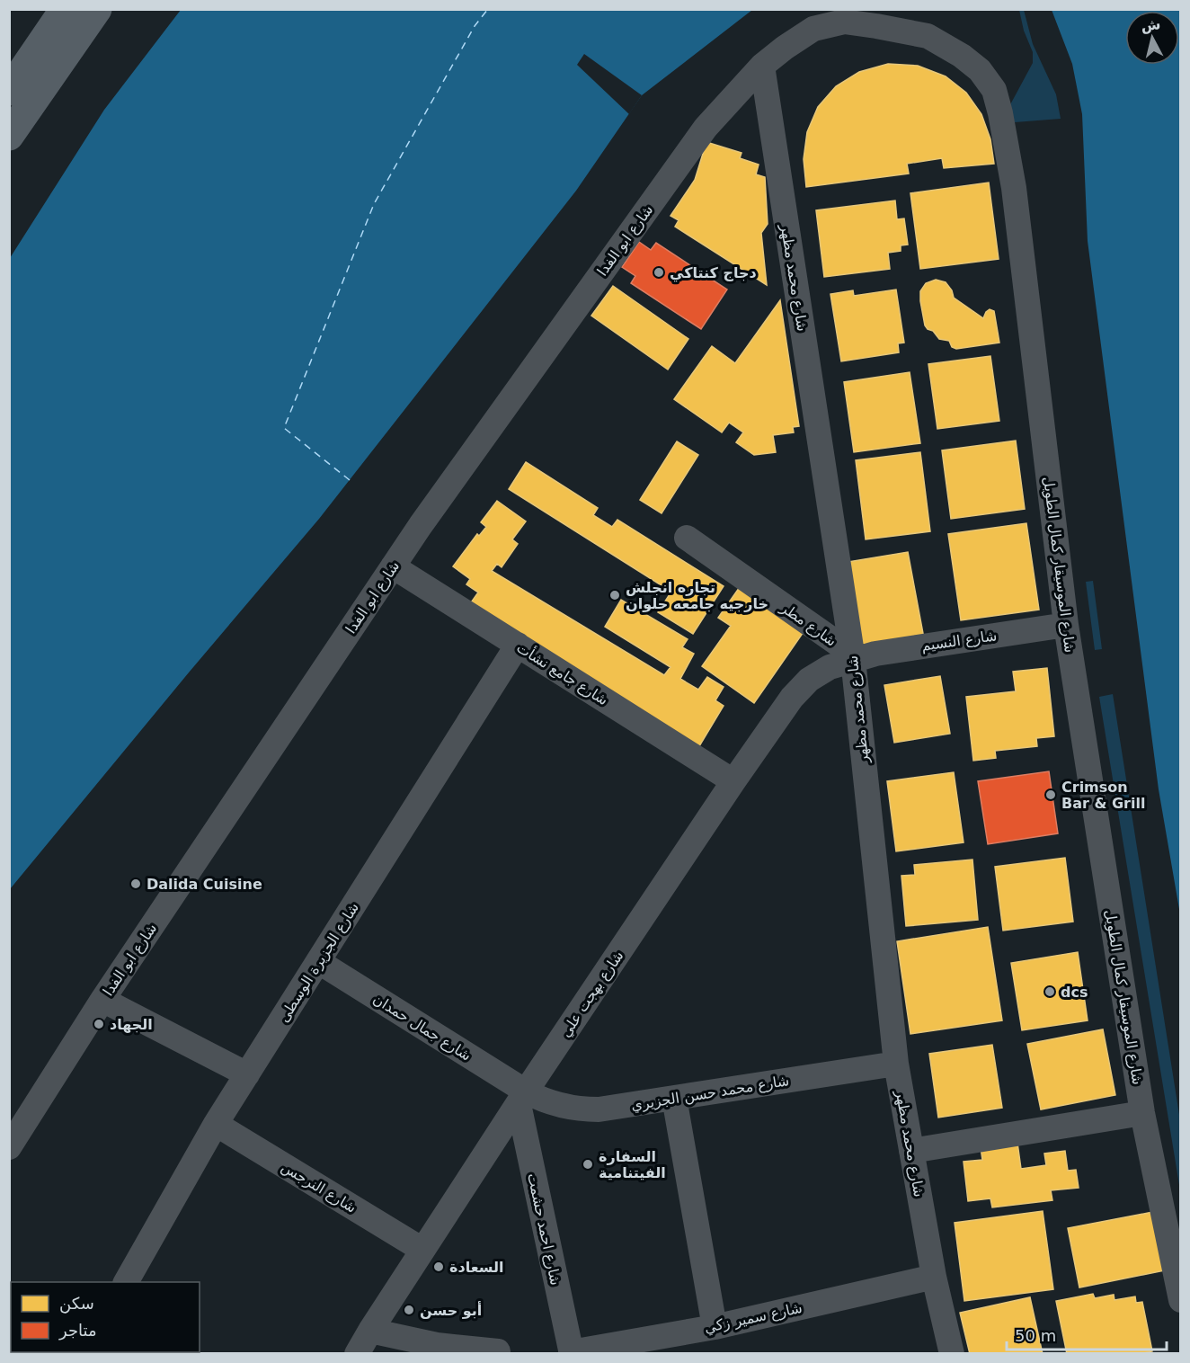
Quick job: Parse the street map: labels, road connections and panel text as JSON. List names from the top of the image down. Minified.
{"streets":{"street":["شارع ابو الفدا","شارع محمد مظهر","شارع الموسيقار كمال الطويل","شارع مطر","شارع النسيم","شارع جامع نشأت","شارع الجزيرة الوسطى","شارع بهجت علي","شارع جمال حمدان","شارع محمد حسن الجزيري","شارع النرجس","شارع احمد حشمت","شارع سمير زكي"]},"crossings":[["شارع ابو الفدا","شارع محمد مظهر"],["شارع ابو الفدا","شارع الموسيقار كمال الطويل"],["شارع ابو الفدا","شارع جامع نشأت"],["شارع محمد مظهر","شارع الموسيقار كمال الطويل"],["شارع محمد مظهر","شارع مطر"],["شارع محمد مظهر","شارع النسيم"],["شارع محمد مظهر","شارع بهجت علي"],["شارع محمد مظهر","شارع محمد حسن الجزيري"],["شارع محمد مظهر","شارع سمير زكي"],["شارع الموسيقار كمال الطويل","شارع النسيم"],["شارع مطر","شارع النسيم"],["شارع مطر","شارع بهجت علي"],["شارع النسيم","شارع بهجت علي"],["شارع جامع نشأت","شارع الجزيرة الوسطى"],["شارع جامع نشأت","شارع بهجت علي"],["شارع الجزيرة الوسطى","شارع جمال حمدان"],["شارع الجزيرة الوسطى","شارع النرجس"],["شارع بهجت علي","شارع جمال حمدان"],["شارع بهجت علي","شارع محمد حسن الجزيري"],["شارع بهجت علي","شارع النرجس"],["شارع بهجت علي","شارع احمد حشمت"],["شارع جمال حمدان","شارع محمد حسن الجزيري"],["شارع جمال حمدان","شارع احمد حشمت"],["شارع محمد حسن الجزيري","شارع احمد حشمت"],["شارع احمد حشمت","شارع سمير زكي"]],"places":["دجاج كنتاكي","تجاره انجلش خارجيه جامعه حلوان","Crimson Bar & Grill","Dalida Cuisine","dcs","الجهاد","السفارة الفيتنامية","السعادة","أبو حسن"],"legend":["سكن","متاجر"],"scale_bar":"50 m","north":"top"}
